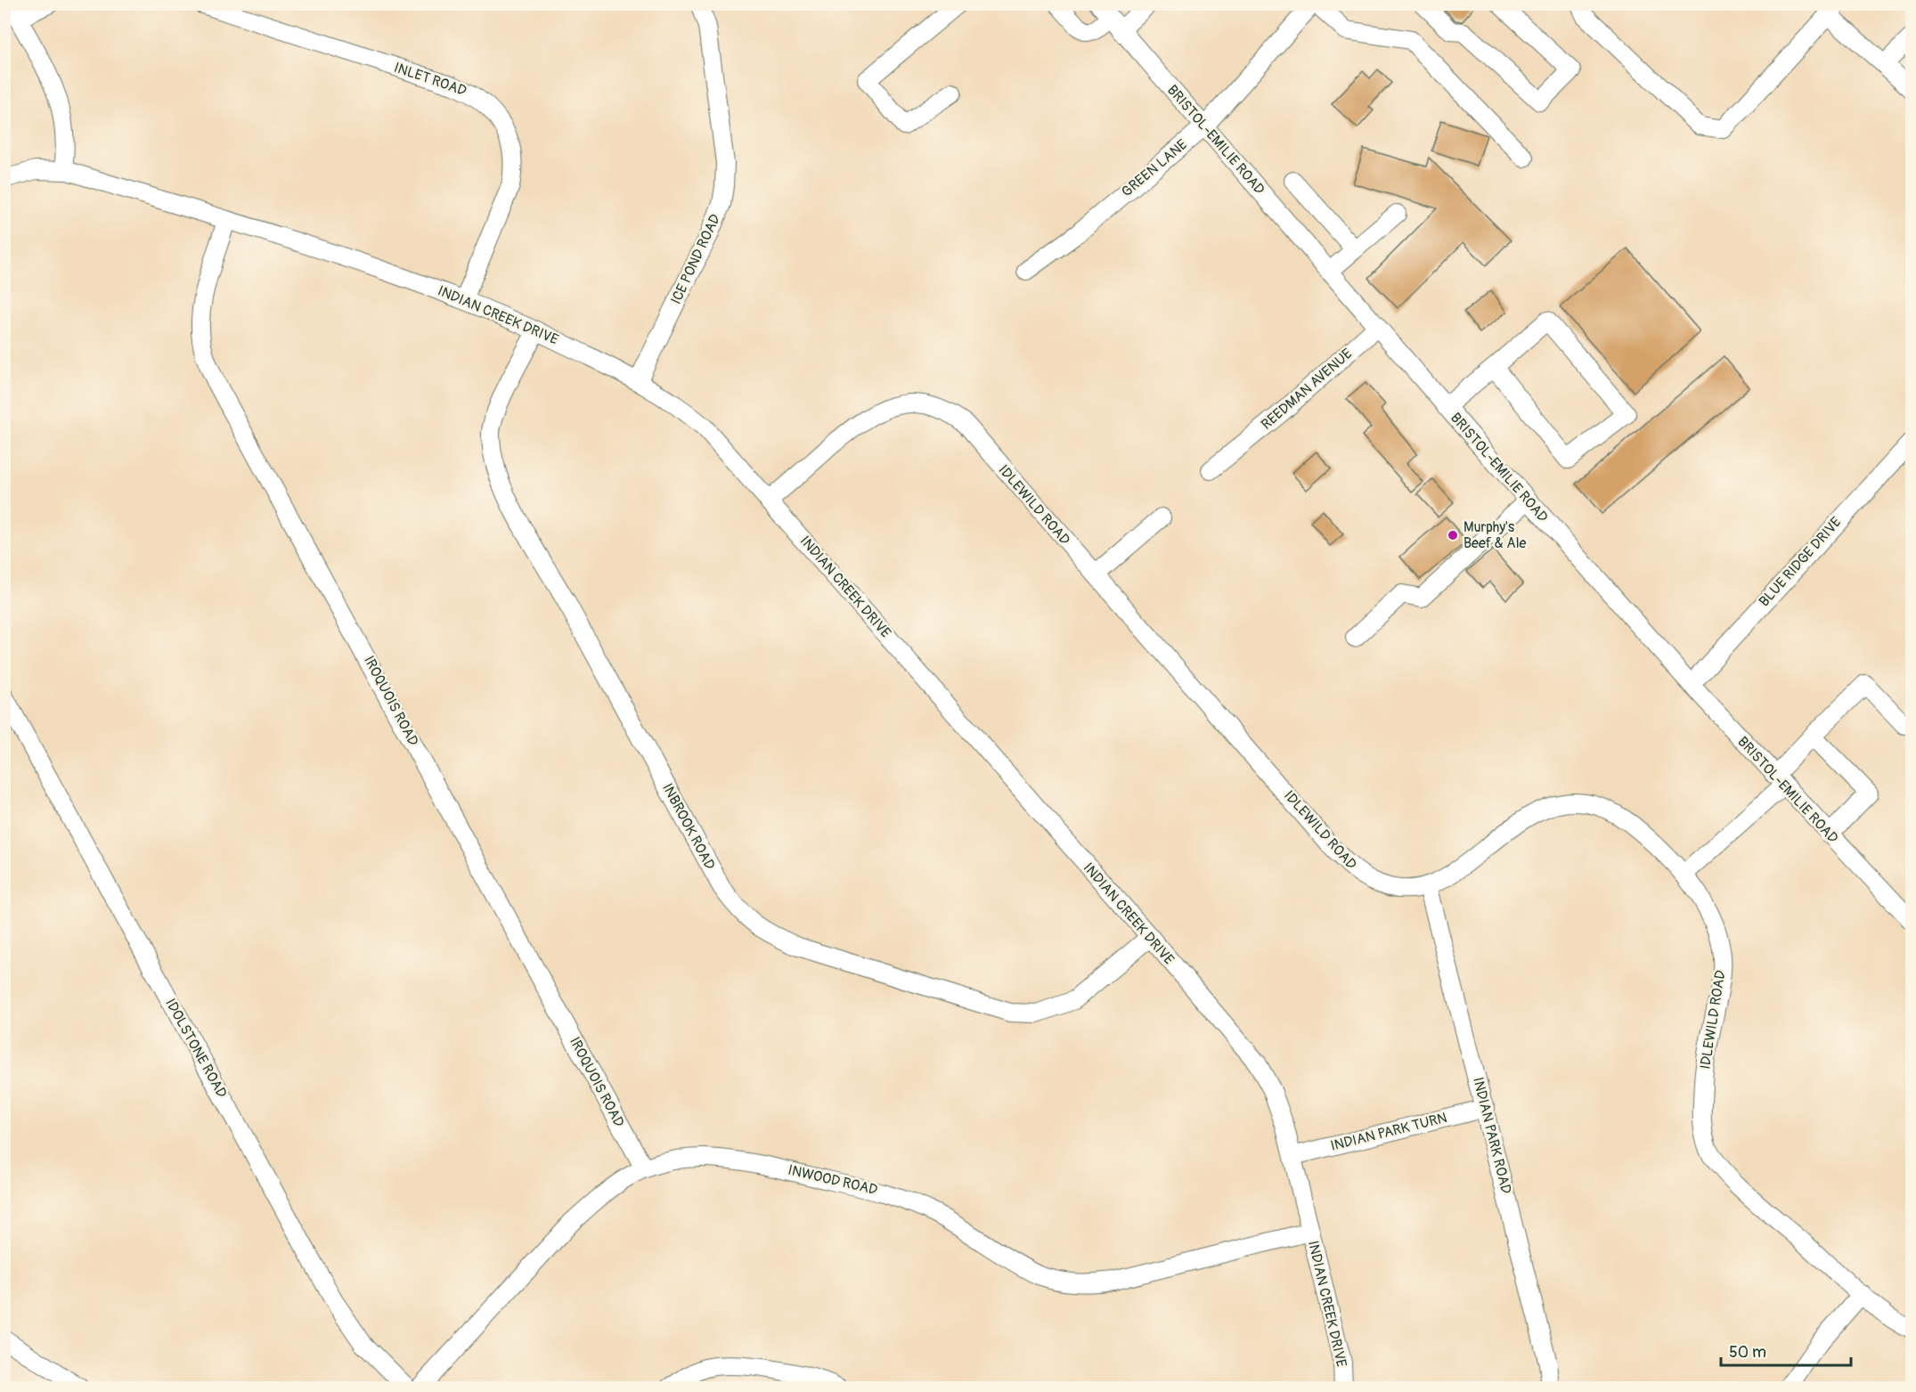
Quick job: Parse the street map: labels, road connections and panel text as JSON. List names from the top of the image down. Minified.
{"streets":{"street":["INLET ROAD","BRISTOL-EMILIE ROAD","GREEN LANE","ICE POND ROAD","INDIAN CREEK DRIVE","REEDMAN AVENUE","IDLEWILD ROAD","BLUE RIDGE DRIVE","IROQUOIS ROAD","INBROOK ROAD","IDOLSTONE ROAD","INDIAN PARK TURN","INDIAN PARK ROAD","INWOOD ROAD"]},"crossings":[["INLET ROAD","INDIAN CREEK DRIVE"],["BRISTOL-EMILIE ROAD","GREEN LANE"],["BRISTOL-EMILIE ROAD","REEDMAN AVENUE"],["BRISTOL-EMILIE ROAD","BLUE RIDGE DRIVE"],["ICE POND ROAD","INDIAN CREEK DRIVE"],["INDIAN CREEK DRIVE","IDLEWILD ROAD"],["INDIAN CREEK DRIVE","IROQUOIS ROAD"],["INDIAN CREEK DRIVE","INBROOK ROAD"],["INDIAN CREEK DRIVE","INDIAN PARK TURN"],["INDIAN CREEK DRIVE","INWOOD ROAD"],["IDLEWILD ROAD","INDIAN PARK ROAD"],["IROQUOIS ROAD","INWOOD ROAD"],["INDIAN PARK TURN","INDIAN PARK ROAD"]],"places":["Murphy's Beef & Ale"],"scale_bar":"50 m"}
